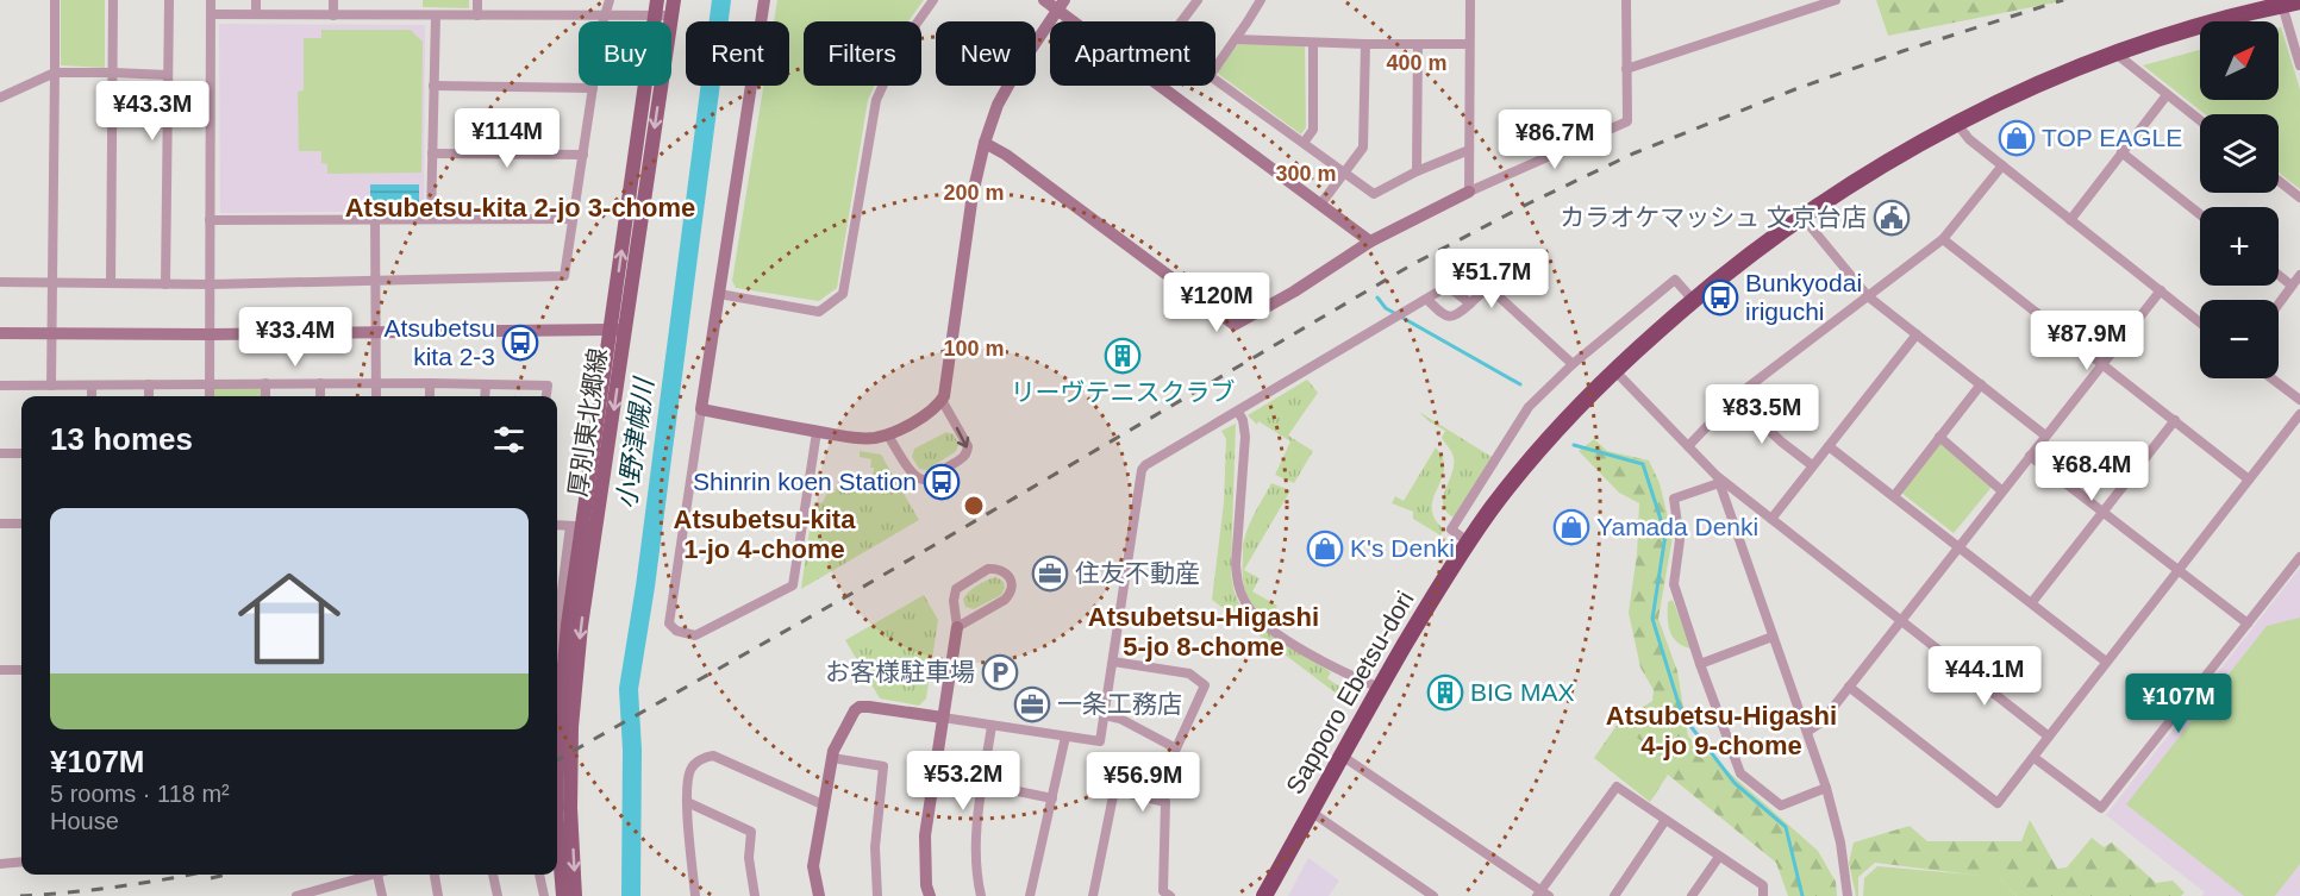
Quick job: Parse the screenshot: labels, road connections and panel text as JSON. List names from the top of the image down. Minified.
{"streets":{"highway":["Sapporo Ebetsu-dori"],"main road":["厚別東北郷線"]},"districts":["Atsubetsu-kita 2-jo 3-chome","Atsubetsu-kita 1-jo 4-chome","Atsubetsu-Higashi 5-jo 8-chome","Atsubetsu-Higashi 4-jo 9-chome"],"water":["小野津幌川"],"places":{"shop":["TOP EAGLE","Yamada Denki","K's Denki"],"public building":["カラオケマッシュ 文京台店"],"bus stop":["Bunkyodai iriguchi","Atsubetsu kita 2-3","Shinrin koen Station"],"building":["リーヴテニスクラブ","BIG MAX"],"office":["住友不動産","一条工務店"],"parking":["お客様駐車場"]},"north":"top right","page":{"map_buttons":["+","−"],"chip":["Buy","Rent","Filters","New","Apartment"],"price":["¥43.3M","¥114M","¥86.7M","¥51.7M","¥120M","¥33.4M","¥87.9M","¥83.5M","¥68.4M","¥44.1M","¥107M","¥53.2M","¥56.9M"],"heading":"13 homes","list":[{"name":"¥107M","note":"5 rooms · 118 m² · House"}]},"rings":["400 m","300 m","200 m","100 m"]}
